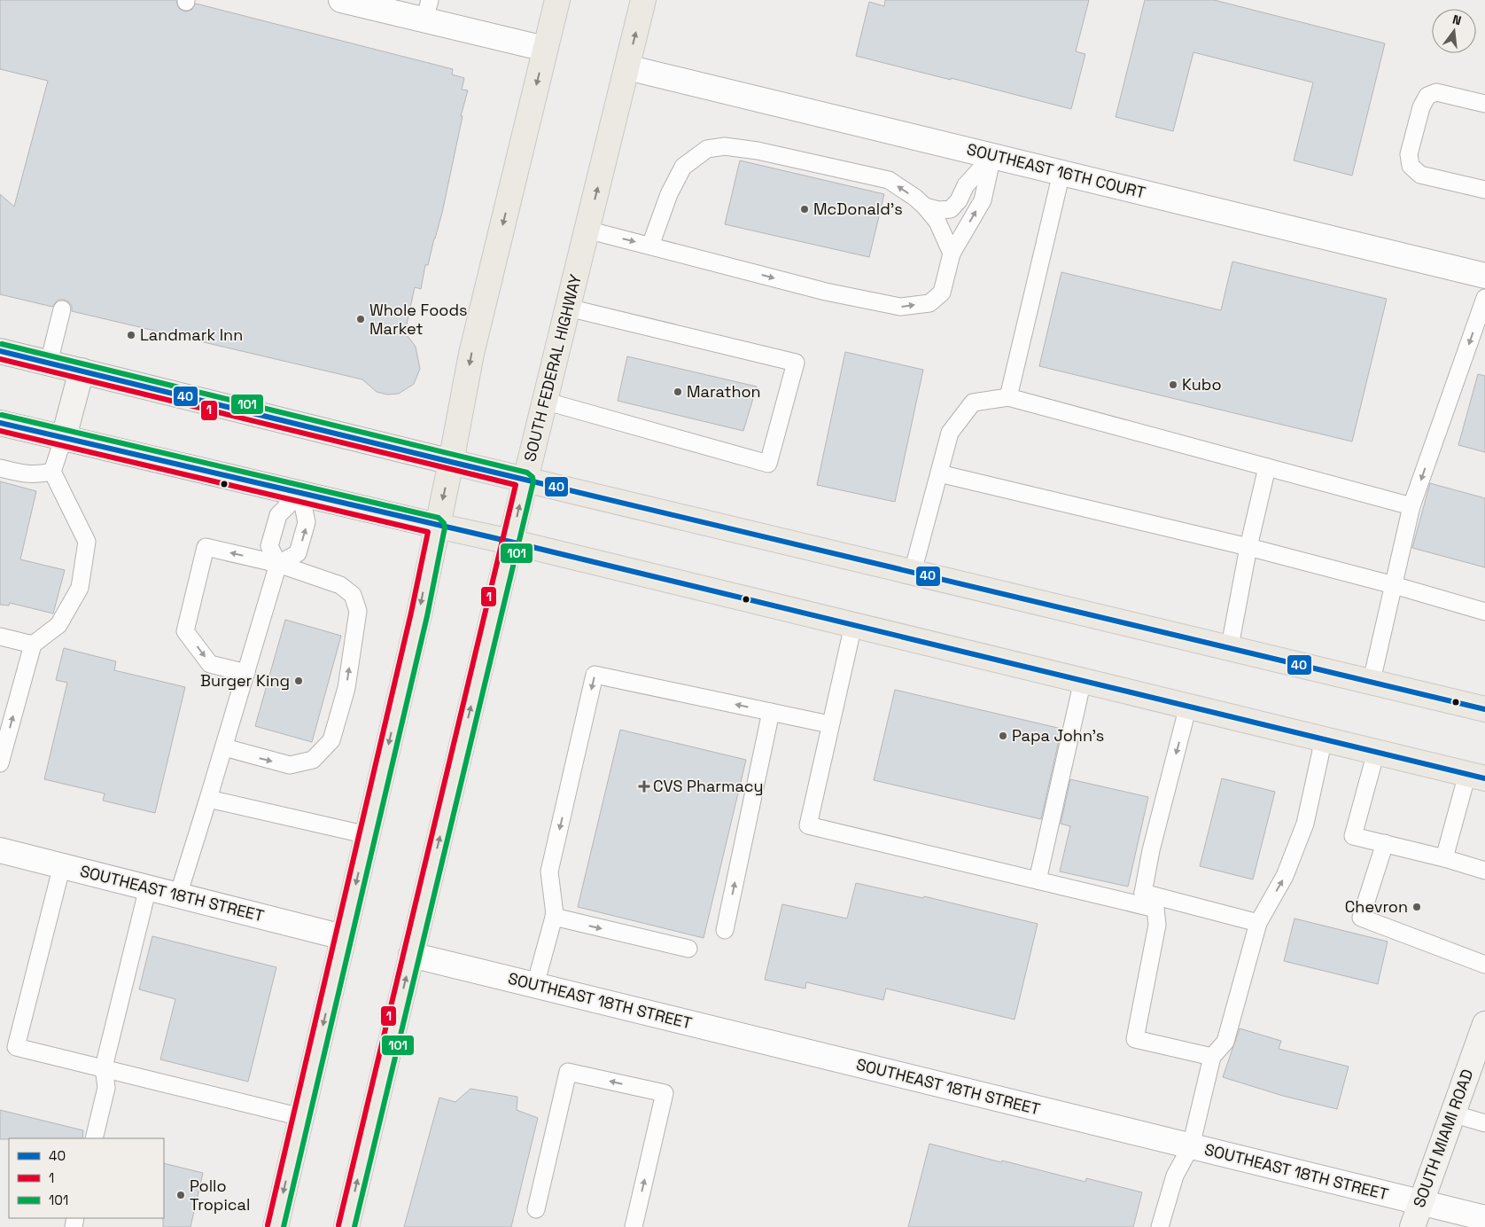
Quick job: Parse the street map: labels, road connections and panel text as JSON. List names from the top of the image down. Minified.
{"streets":{"main road":["SOUTH FEDERAL HIGHWAY","SOUTH MIAMI ROAD"],"street":["SOUTHEAST 16TH COURT","SOUTHEAST 18TH STREET"]},"crossings":[["SOUTHEAST 16TH COURT","SOUTH FEDERAL HIGHWAY"],["SOUTH FEDERAL HIGHWAY","SOUTHEAST 18TH STREET"],["SOUTHEAST 18TH STREET","SOUTH MIAMI ROAD"]],"places":{"other":["McDonald's","Whole Foods Market","Landmark Inn","Kubo","Marathon","Burger King","Papa John's","Chevron","Pollo Tropical"],"health":["CVS Pharmacy"]},"lines":["transit line 101","transit line 40","transit line 1"],"legend":["40","1","101"],"north":"top"}
